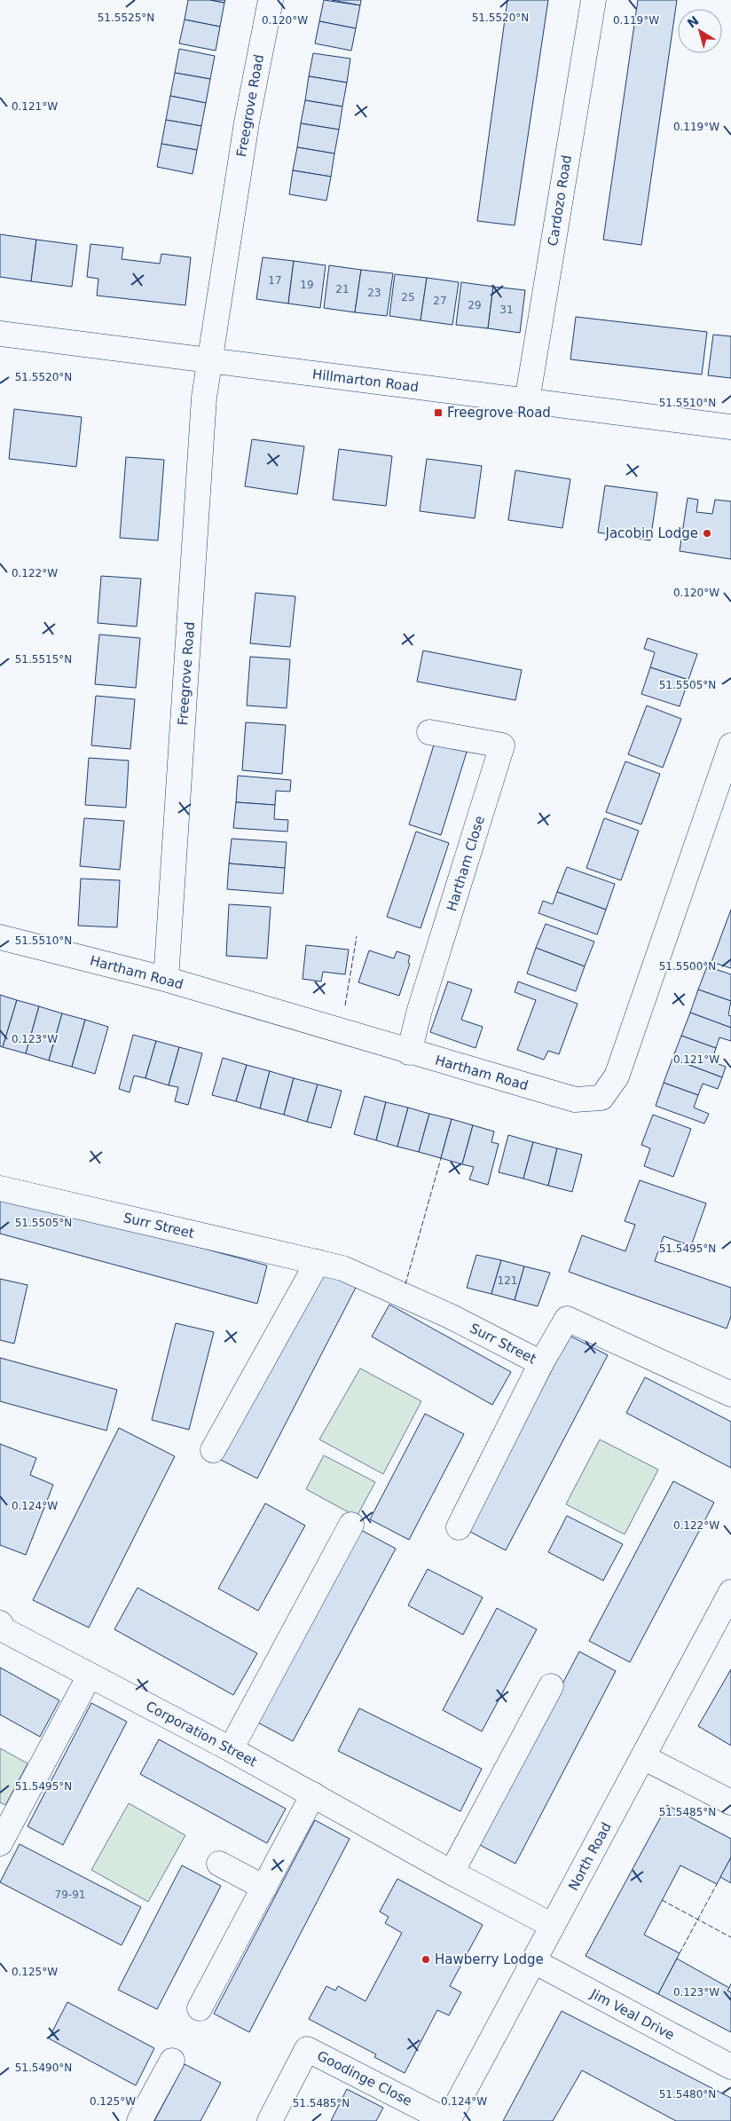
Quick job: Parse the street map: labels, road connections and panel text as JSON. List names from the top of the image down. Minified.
{"streets":{"street":["Freegrove Road","Cardozo Road","Hillmarton Road","Hartham Close","Hartham Road","Surr Street","Corporation Street","North Road","Jim Veal Drive","Goodinge Close"]},"crossings":[["Freegrove Road","Hillmarton Road"],["Freegrove Road","Hartham Road"],["Cardozo Road","Hillmarton Road"],["Hartham Close","Hartham Road"],["Corporation Street","North Road"],["North Road","Jim Veal Drive"],["North Road","Goodinge Close"]],"places":{"transit":["Freegrove Road"],"other":["Jacobin Lodge","Hawberry Lodge"]},"house_numbers":["17","19","21","23","25","27","29","31","121","79-91"],"north":"top left","coordinates":["51.5525°N","51.5520°N","0.120°W","0.119°W","0.121°W","51.5510°N","0.122°W","51.5515°N","51.5505°N","51.5500°N","0.123°W","51.5495°N","0.124°W","51.5485°N","0.125°W","51.5490°N","51.5480°N"]}
